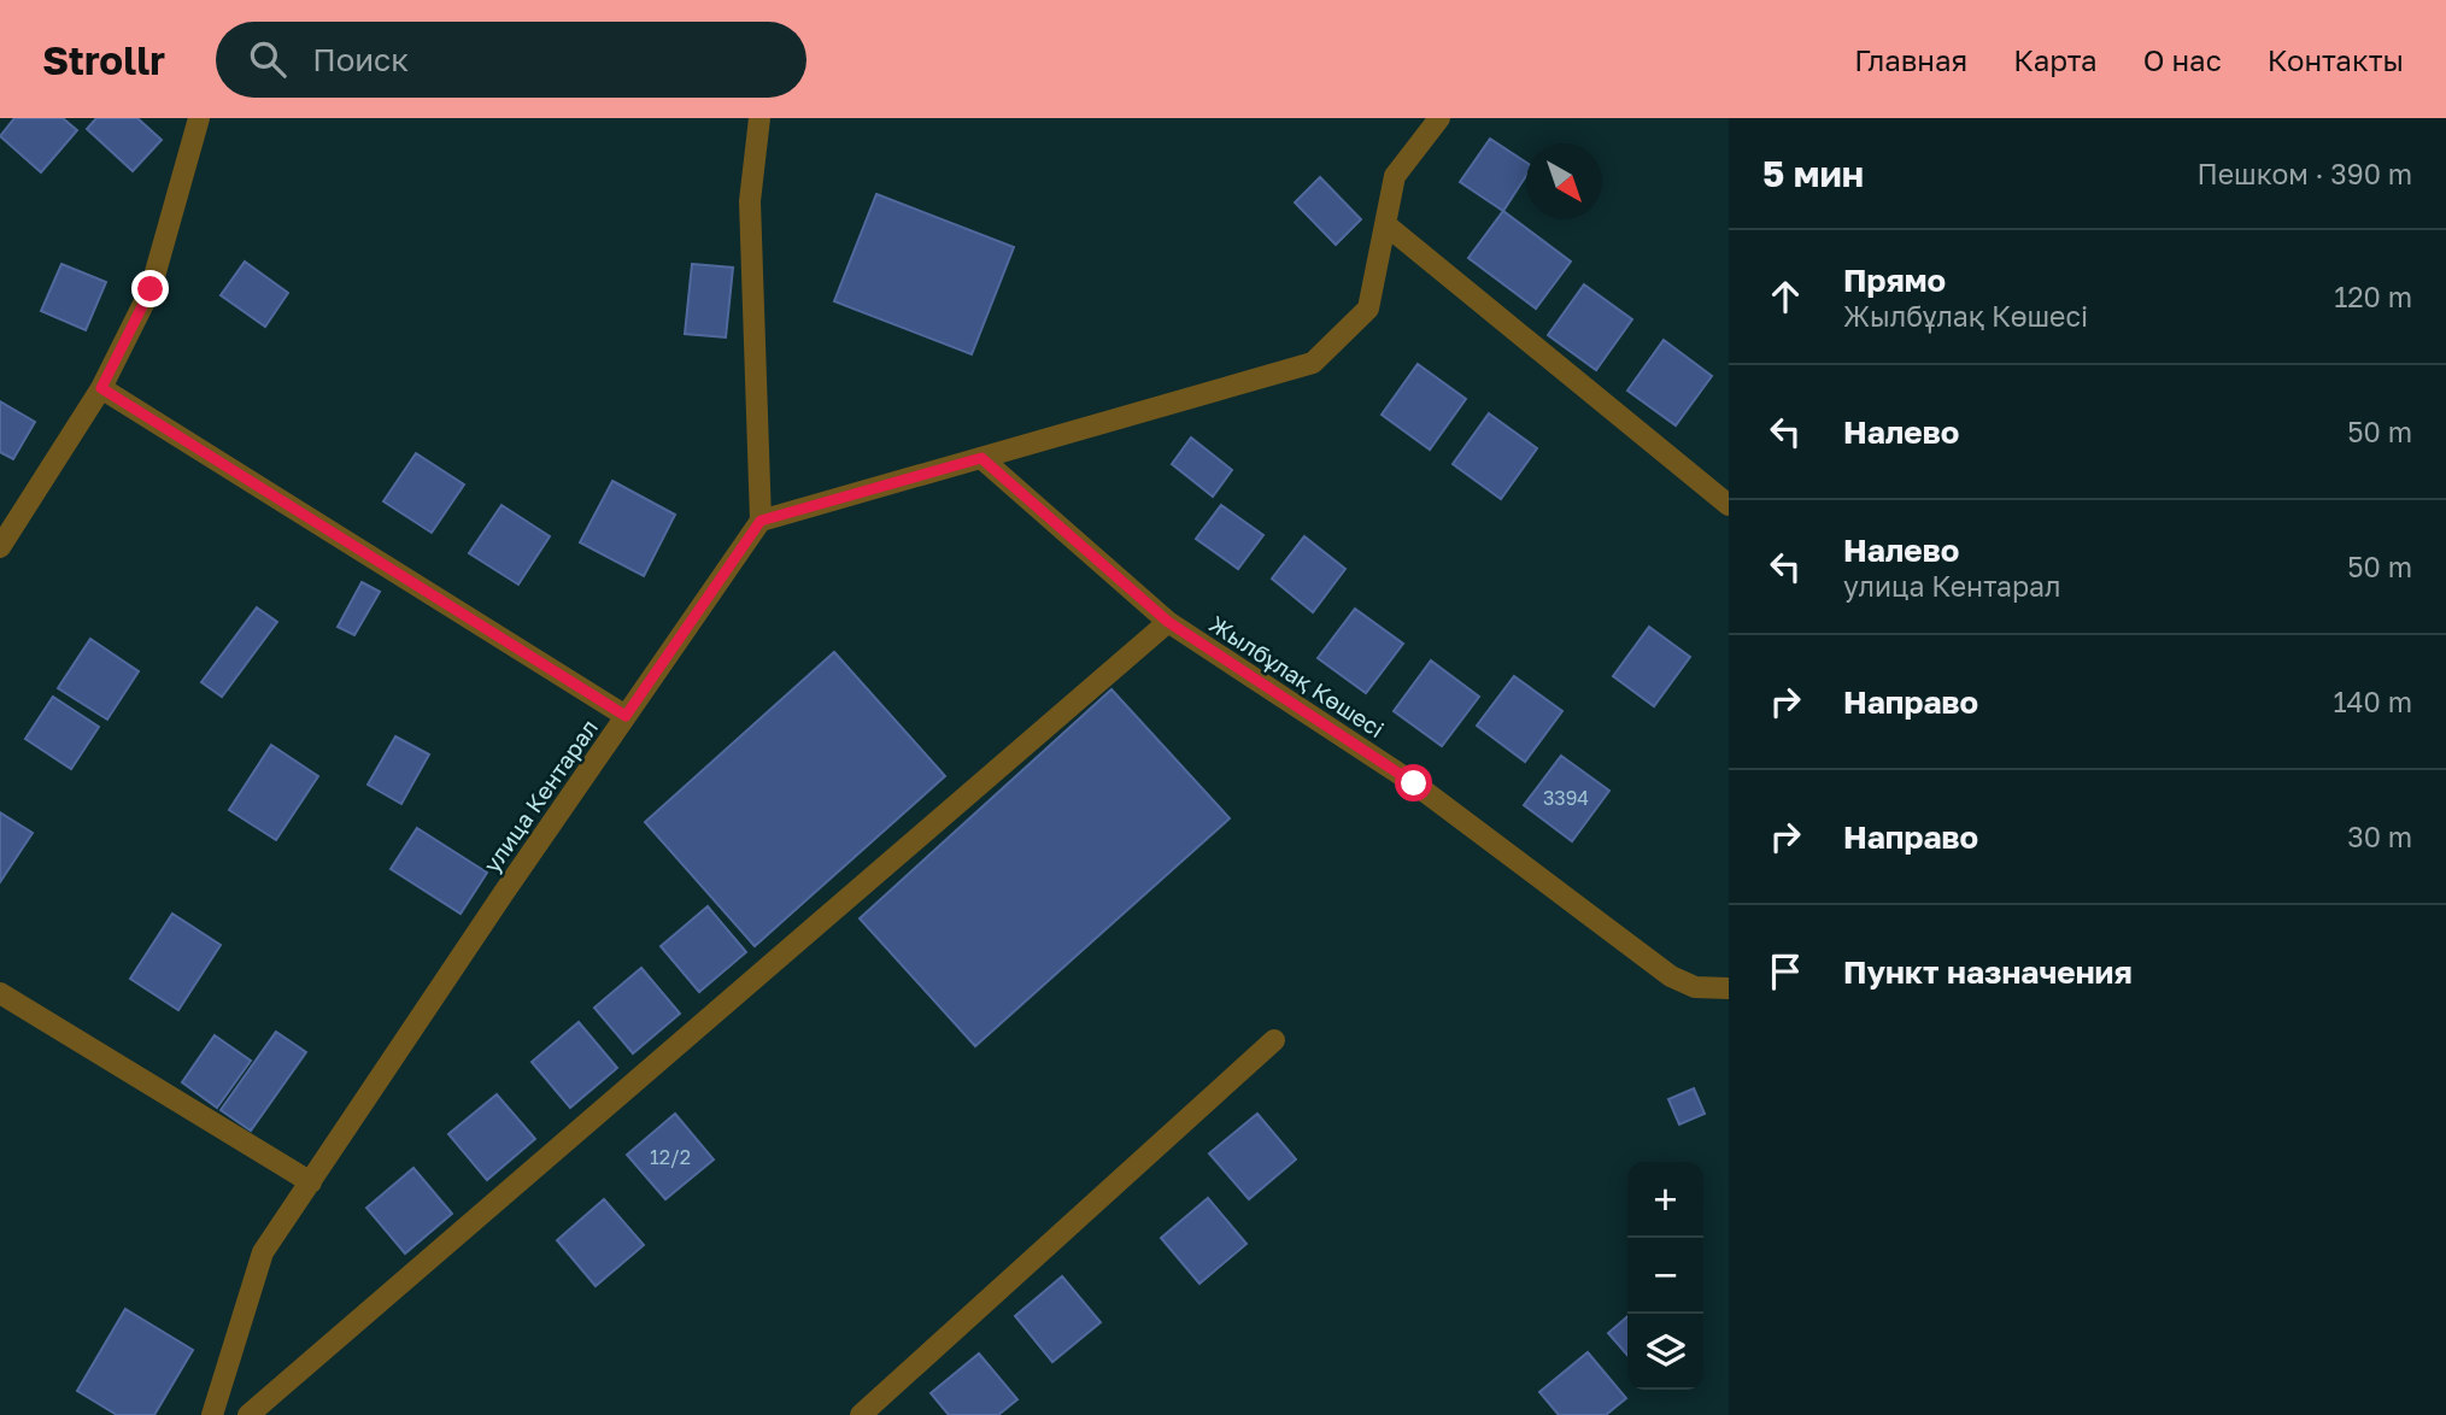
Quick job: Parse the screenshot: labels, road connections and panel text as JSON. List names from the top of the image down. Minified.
{"streets":{"street":["Жылбұлақ Көшесі","улица Кентарал"]},"house_numbers":["3394","12/2"],"north":"bottom right","page":{"header":"Strollr","search":"Поиск","nav":["Главная","Карта","О нас","Контакты"],"heading":["5 мин","Пешком · 390 m"],"list":[["Прямо","Жылбұлақ Көшесі","120 m"],["Налево","50 m"],["Налево","улица Кентарал","50 m"],["Направо","140 m"],["Направо","30 m"],"Пункт назначения"],"map_buttons":["+","−"]}}
